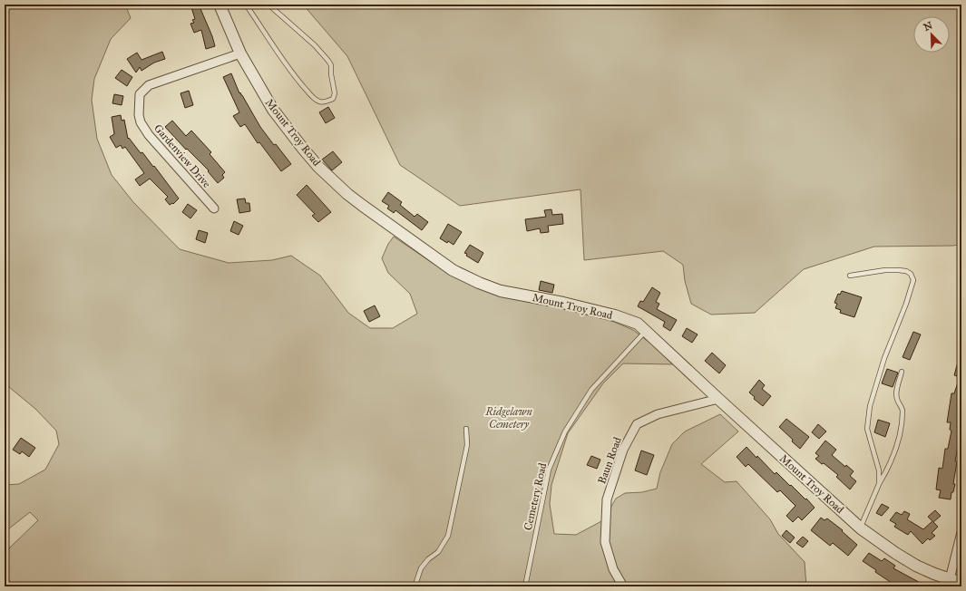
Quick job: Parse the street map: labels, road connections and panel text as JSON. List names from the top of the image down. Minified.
{"streets":{"street":["Mount Troy Road","Gardenview Drive","Baun Road"],"lane":["Cemetery Road"]},"crossings":[["Mount Troy Road","Gardenview Drive"],["Mount Troy Road","Baun Road"],["Mount Troy Road","Cemetery Road"]],"parks":["Ridgelawn Cemetery"],"north":"top left"}
